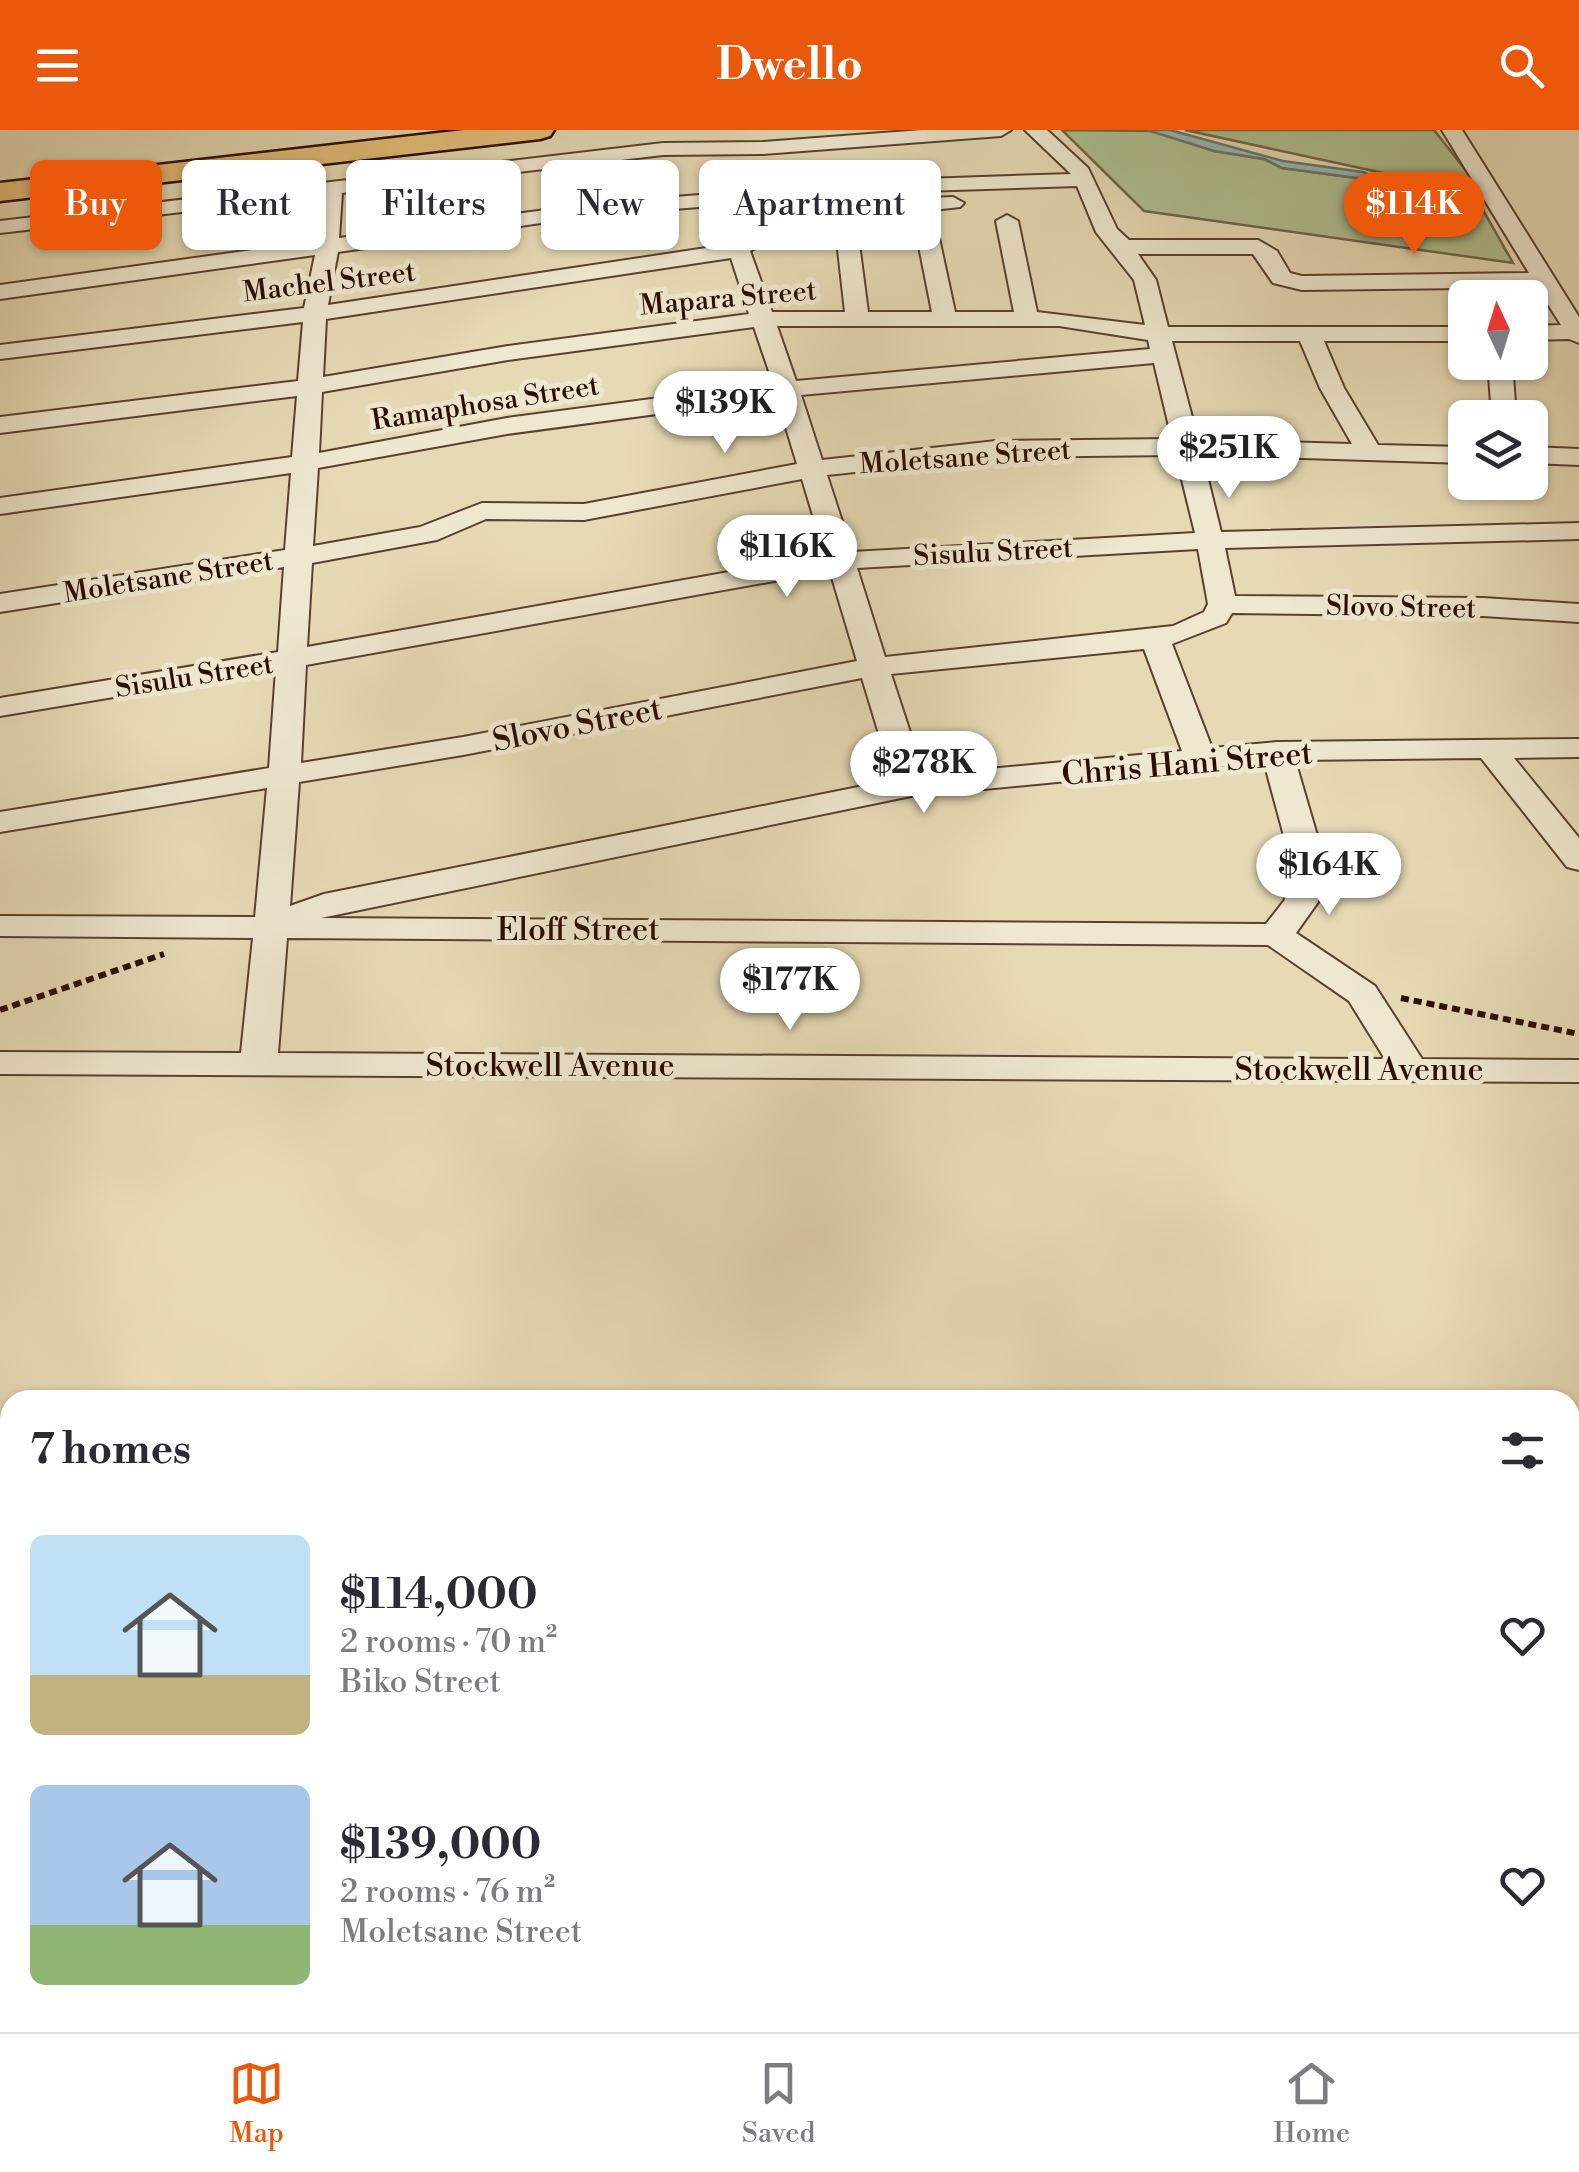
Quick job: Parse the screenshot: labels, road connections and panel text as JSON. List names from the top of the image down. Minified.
{"streets":{"street":["Machel Street","Mapara Street","Ramaphosa Street","Moletsane Street","Sisulu Street","Slovo Street","Chris Hani Street","Eloff Street","Stockwell Avenue"]},"crossings":[["Mapara Street","Ramaphosa Street"],["Chris Hani Street","Eloff Street"]],"north":"top","page":{"header":"Dwello","chip":["Buy","Rent","Filters","New","Apartment"],"price":["$114K","$139K","$251K","$116K","$278K","$164K","$177K"],"heading":"7 homes","list":[{"name":"$114,000","note":"2 rooms · 70 m² · Biko Street"},{"name":"$139,000","note":"2 rooms · 76 m² · Moletsane Street"}],"tabs":["Map","Saved","Home"]}}
